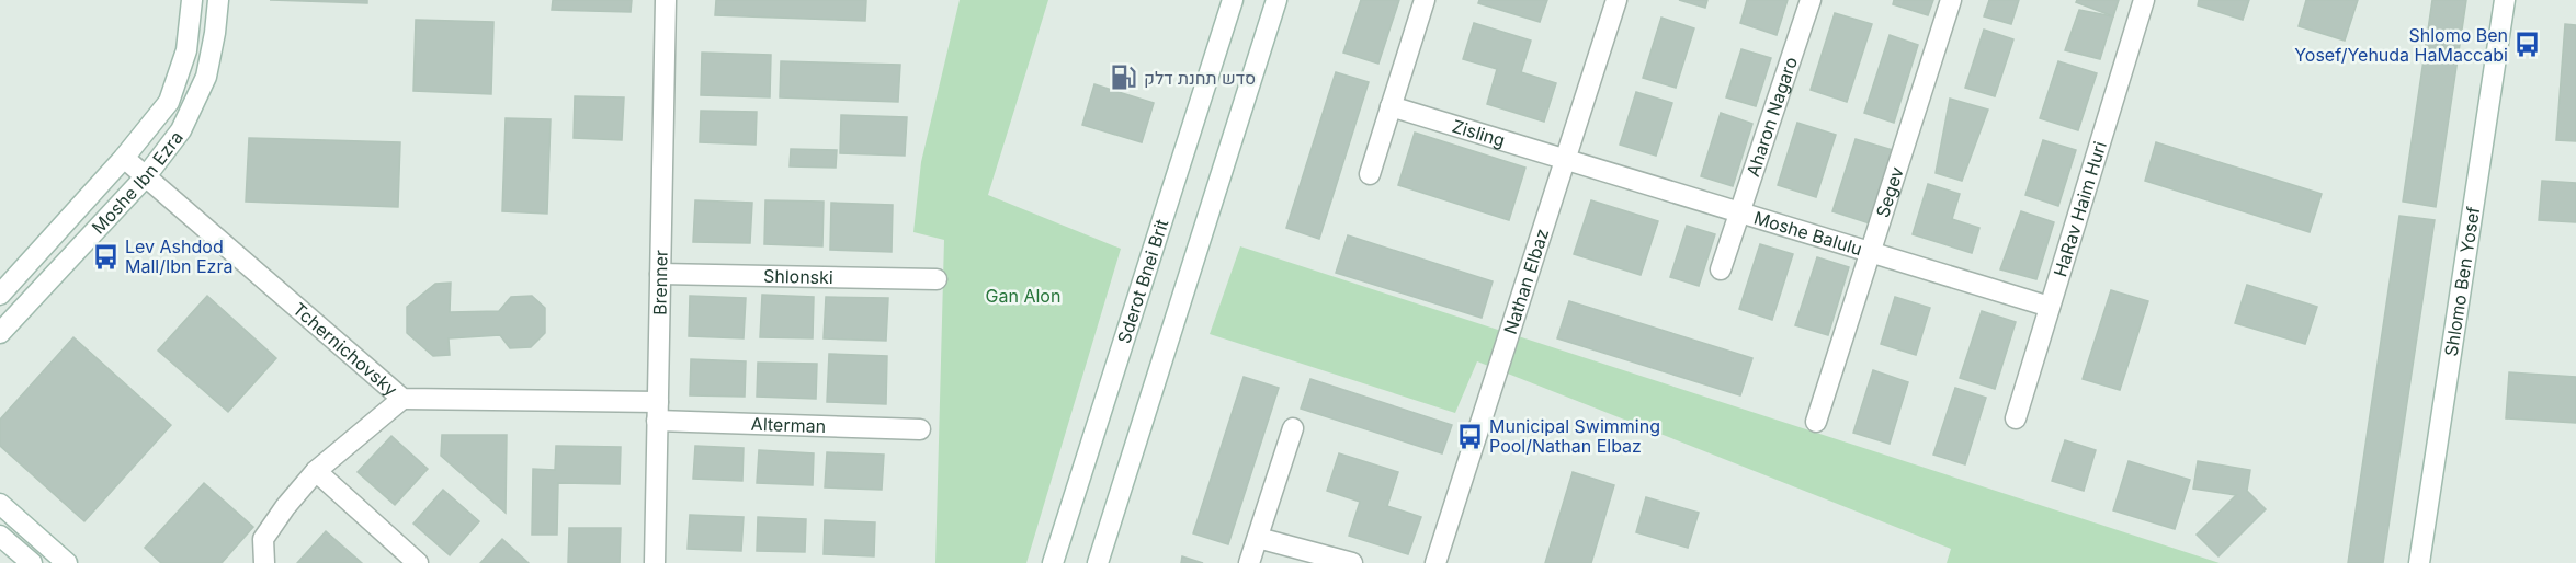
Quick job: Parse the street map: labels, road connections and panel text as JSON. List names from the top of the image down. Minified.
{"streets":{"street":["Aharon Nagaro","Zisling","Moshe Ibn Ezra","Segev","HaRav Haim Huri","Moshe Balulu","Shlonski","Brenner","Sderot Bnei Brit","Nathan Elbaz","Shlomo Ben Yosef","Tchernichovsky","Alterman"]},"crossings":[["Aharon Nagaro","Moshe Balulu"],["Zisling","Moshe Balulu"],["Zisling","Nathan Elbaz"],["Moshe Ibn Ezra","Tchernichovsky"],["Segev","Moshe Balulu"],["HaRav Haim Huri","Moshe Balulu"],["Moshe Balulu","Nathan Elbaz"],["Shlonski","Brenner"],["Brenner","Tchernichovsky"],["Brenner","Alterman"],["Tchernichovsky","Alterman"]],"parks":["Gan Alon"],"places":{"bus stop":["Shlomo Ben Yosef/Yehuda HaMaccabi","Lev Ashdod Mall/Ibn Ezra","Municipal Swimming Pool/Nathan Elbaz"],"fuel station":["סדש תחנת דלק"]}}
